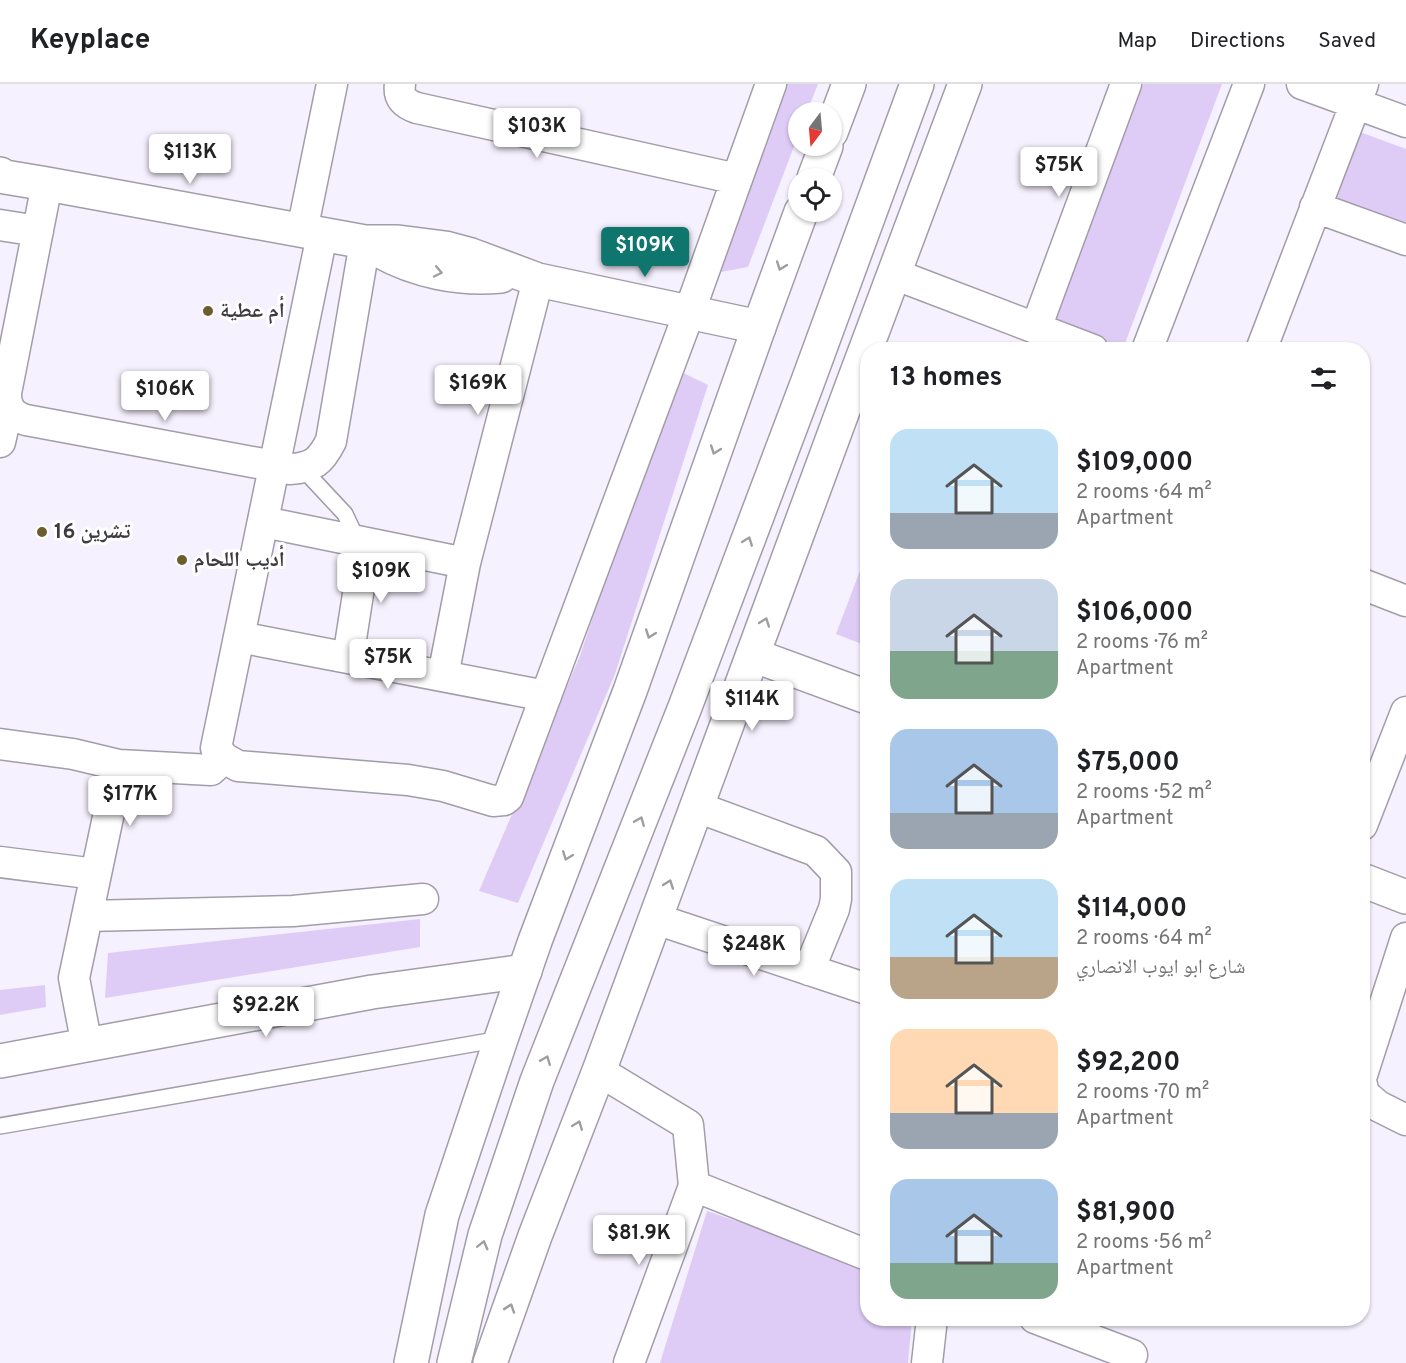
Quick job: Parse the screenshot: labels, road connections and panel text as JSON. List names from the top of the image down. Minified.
{"places":["أم عطية","16 تشرين","أديب اللحام"],"north":"bottom","page":{"header":"Keyplace","nav":["Map","Directions","Saved"],"price":["$103K","$113K","$75K","$109K","$169K","$106K","$109K","$75K","$114K","$177K","$248K","$92.2K","$81.9K"],"heading":"13 homes","list":[{"name":"$109,000","note":"2 rooms · 64 m² · Apartment"},{"name":"$106,000","note":"2 rooms · 76 m² · Apartment"},{"name":"$75,000","note":"2 rooms · 52 m² · Apartment"},{"name":"$114,000","note":"2 rooms · 64 m² · شارع ابو ايوب الانصاري"},{"name":"$92,200","note":"2 rooms · 70 m² · Apartment"},{"name":"$81,900","note":"2 rooms · 56 m² · Apartment"}]}}
